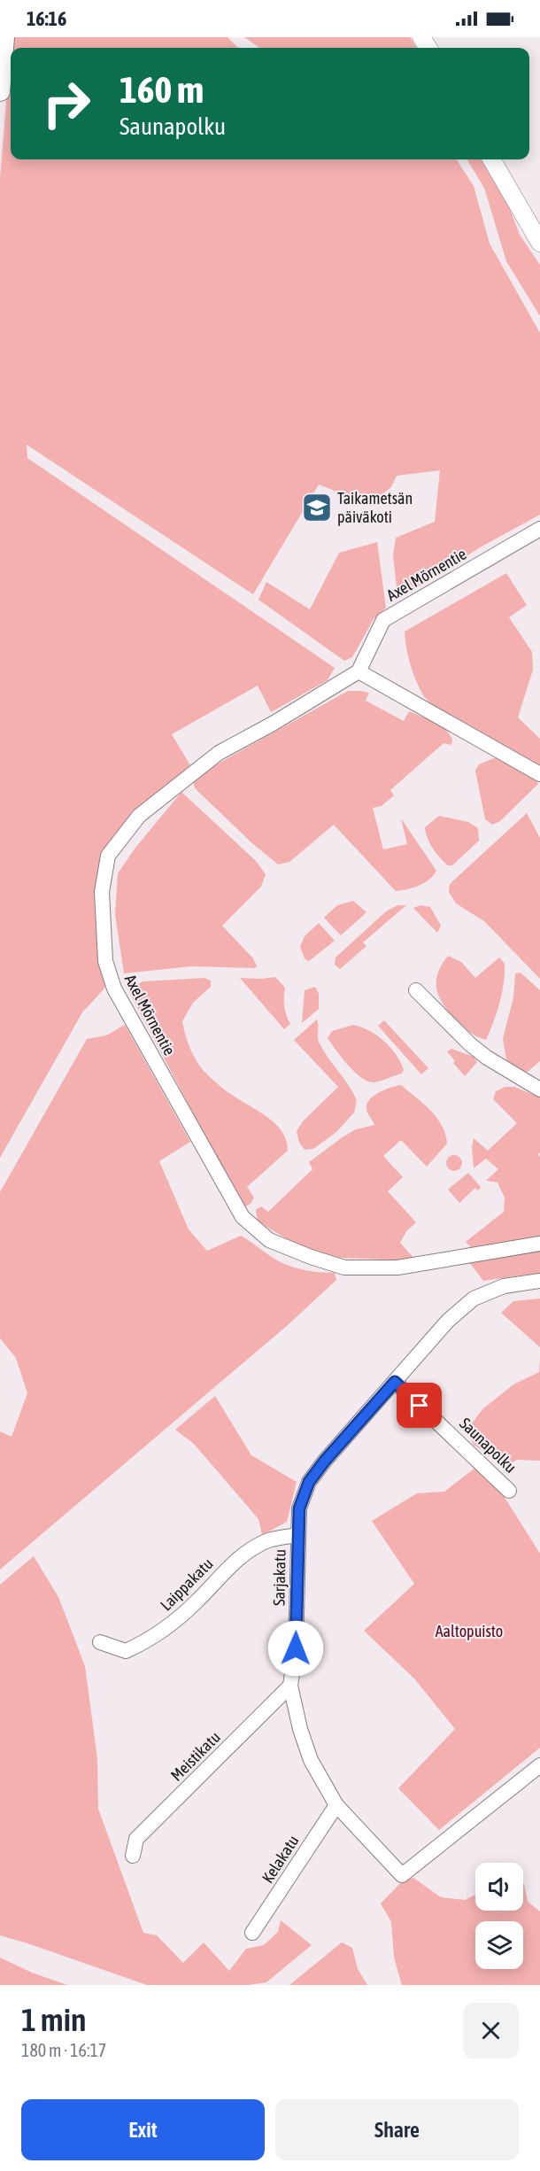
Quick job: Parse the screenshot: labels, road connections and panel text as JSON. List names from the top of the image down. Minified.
{"streets":{"street":["Axel Mörnentie","Saunapolku","Sarjakatu","Laippakatu","Meistikatu","Kelakatu"]},"crossings":[["Saunapolku","Sarjakatu"],["Sarjakatu","Laippakatu"],["Sarjakatu","Meistikatu"],["Sarjakatu","Kelakatu"]],"parks":["Aaltopuisto"],"places":{"school or university":["Taikametsän päiväkoti"]},"page":{"status":"16:16","turn":["160 m","Saunapolku"],"heading":["1 min","180 m · 16:17"],"buttons":["Exit","Share"]}}
